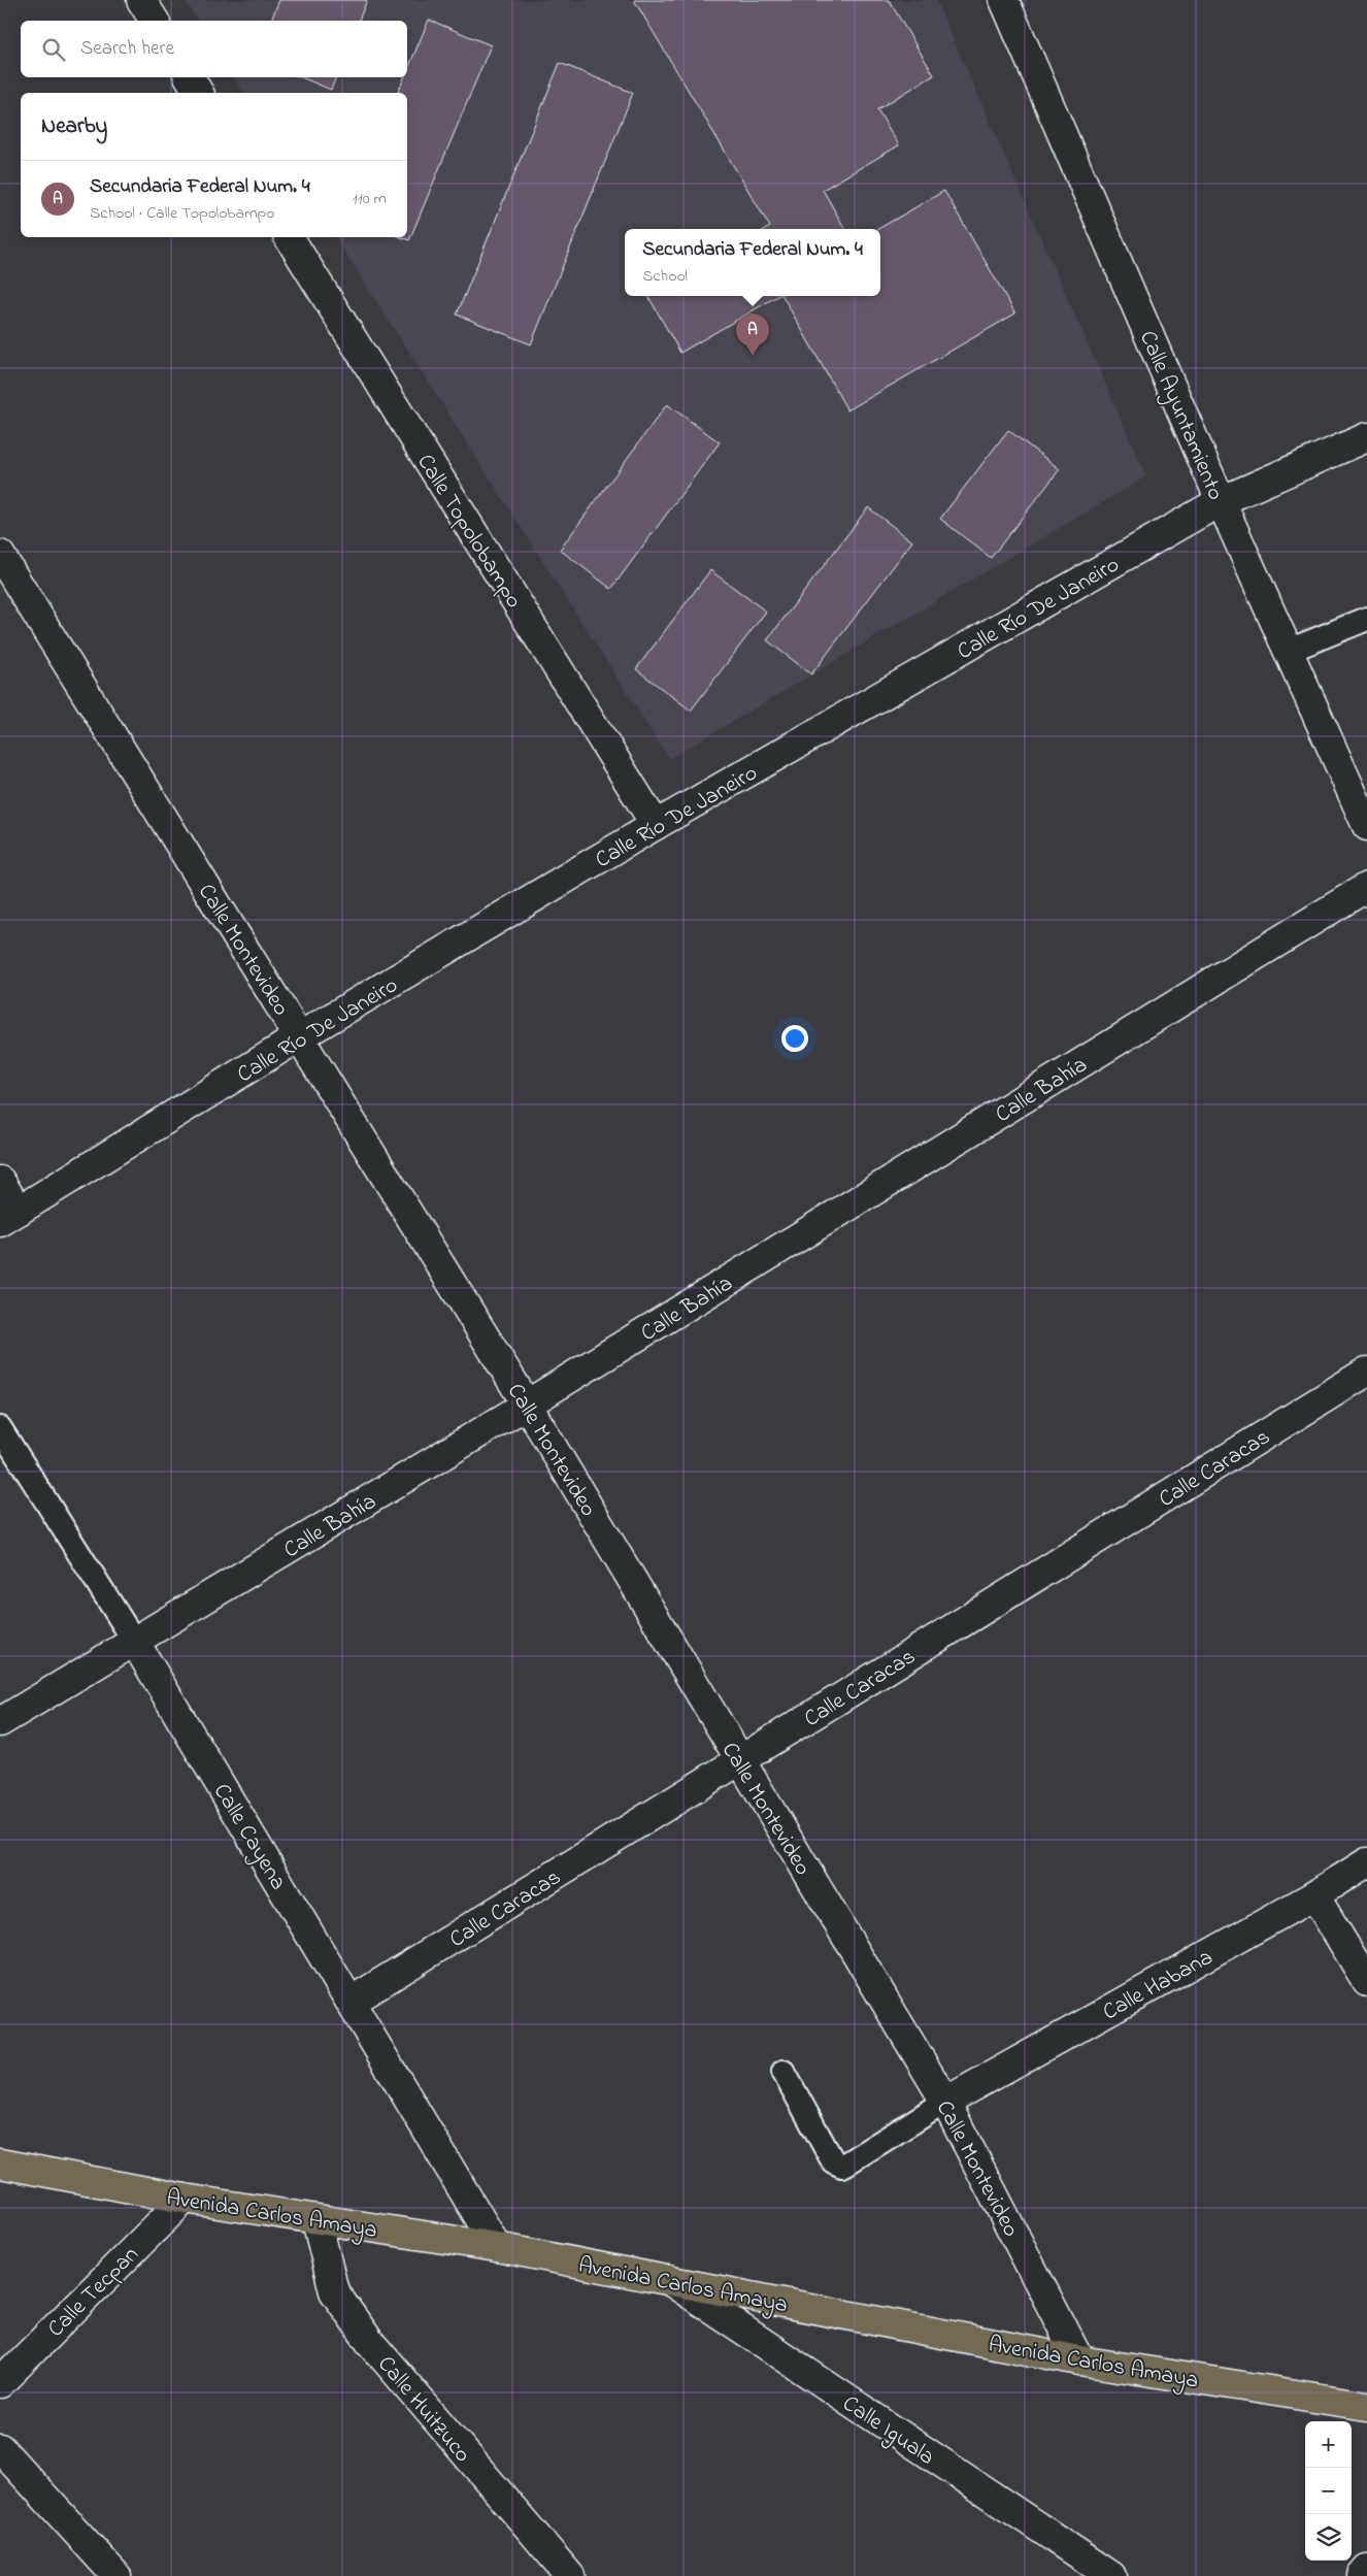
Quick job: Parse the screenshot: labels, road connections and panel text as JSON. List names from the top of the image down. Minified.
{"streets":{"main road":["Avenida Carlos Amaya"],"street":["Calle Ayuntamiento","Calle Topolobampo","Calle Río De Janeiro","Calle Montevideo","Calle Bahía","Calle Caracas","Calle Cayena","Calle Habana","Calle Tecpan","Calle Huitzuco","Calle Iguala"]},"crossings":[["Calle Ayuntamiento","Calle Río De Janeiro"],["Calle Topolobampo","Calle Río De Janeiro"],["Calle Río De Janeiro","Calle Montevideo"],["Calle Montevideo","Calle Bahía"],["Calle Montevideo","Calle Caracas"],["Calle Montevideo","Calle Habana"],["Calle Montevideo","Avenida Carlos Amaya"],["Calle Bahía","Calle Cayena"],["Calle Caracas","Calle Cayena"],["Calle Cayena","Avenida Carlos Amaya"],["Avenida Carlos Amaya","Calle Tecpan"],["Avenida Carlos Amaya","Calle Huitzuco"],["Avenida Carlos Amaya","Calle Iguala"]],"page":{"search":"Search here","heading":"Nearby","list":[{"mark":"A","name":"Secundaria Federal Num. 4","note":"School · Calle Topolobampo","value":"110 m"}],"popup":["Secundaria Federal Num. 4","School"],"pins":"A","map_buttons":["+","−"]}}
